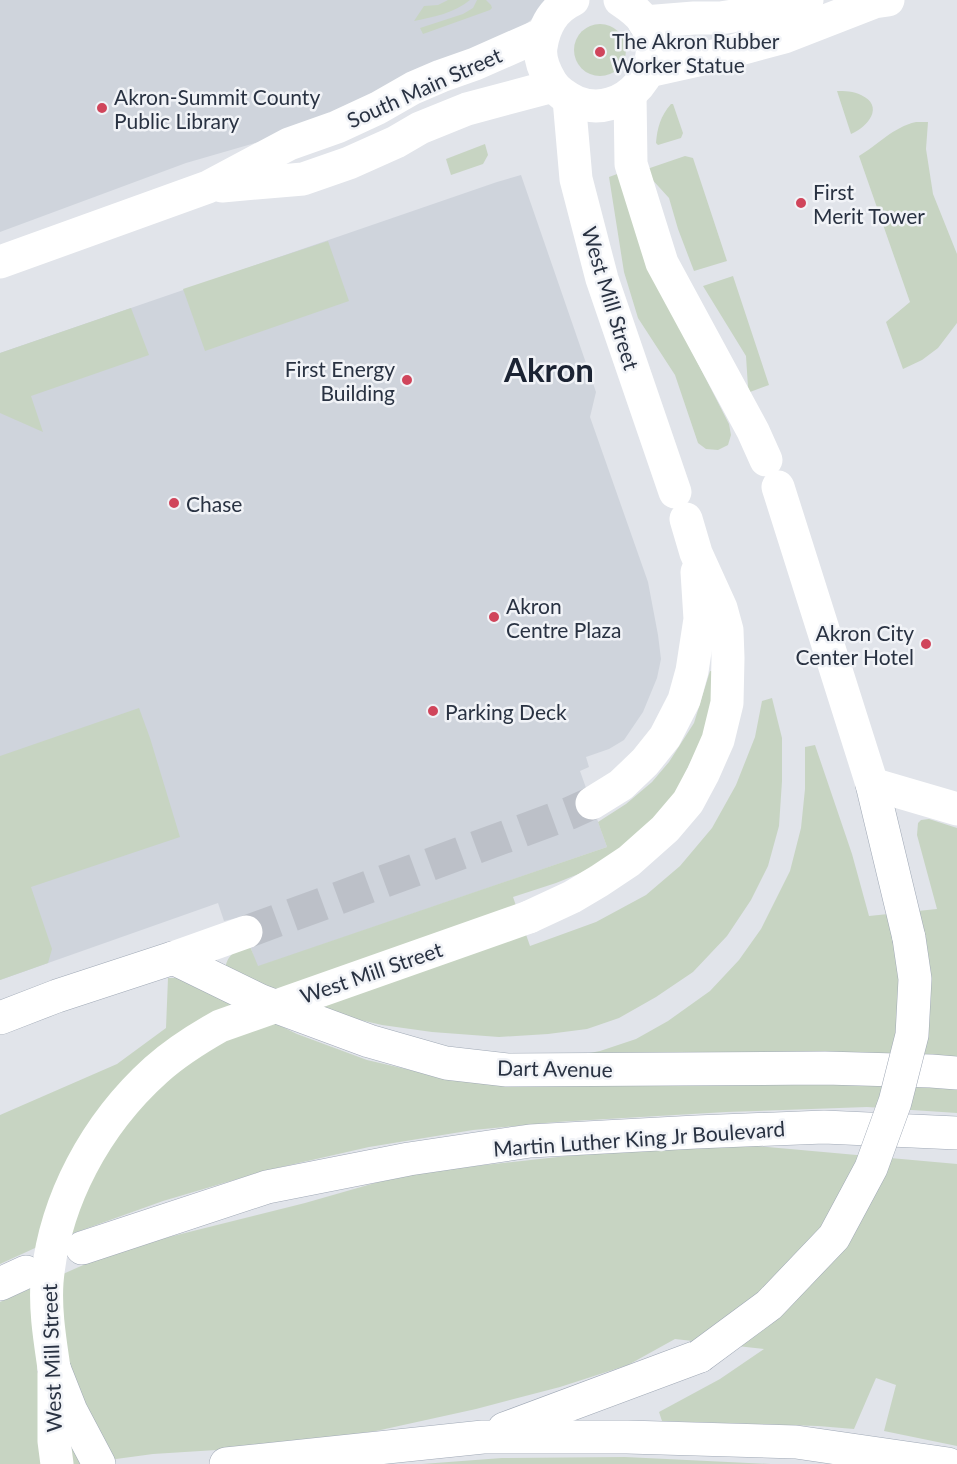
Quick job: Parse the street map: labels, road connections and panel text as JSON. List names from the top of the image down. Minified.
{"streets":{"main road":["South Main Street","West Mill Street","Dart Avenue","Martin Luther King Jr Boulevard"]},"crossings":[["South Main Street","West Mill Street"]],"districts":["Akron"],"places":["The Akron Rubber Worker Statue","Akron-Summit County Public Library","First Merit Tower","First Energy Building","Chase","Akron Centre Plaza","Akron City Center Hotel","Parking Deck"]}
